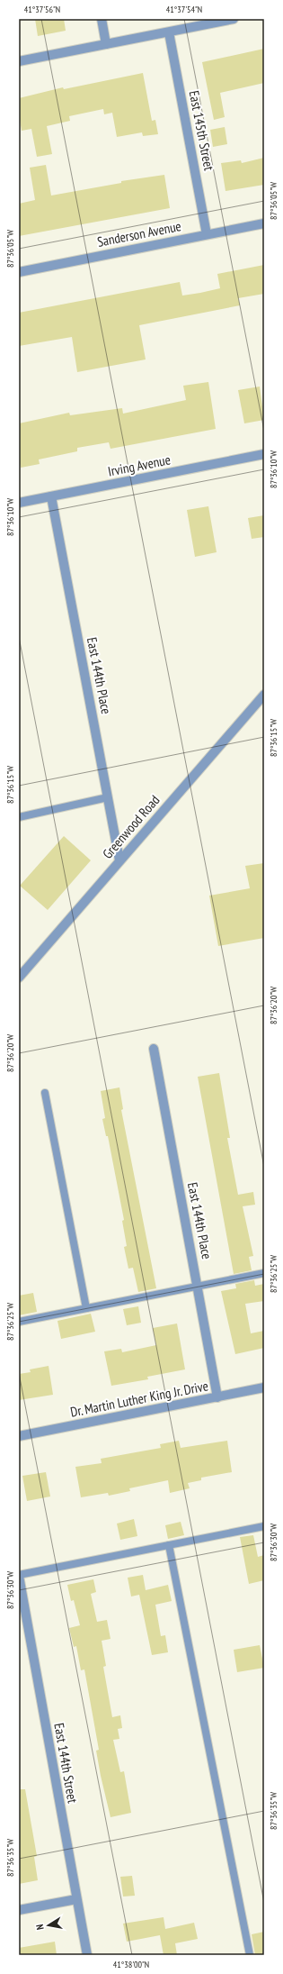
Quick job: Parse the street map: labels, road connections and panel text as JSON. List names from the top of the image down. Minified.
{"streets":{"street":["East 145th Street","Sanderson Avenue","Irving Avenue","East 144th Place","Greenwood Road","Dr. Martin Luther King Jr. Drive","East 144th Street"]},"crossings":[["East 145th Street","Sanderson Avenue"],["Irving Avenue","East 144th Place"],["East 144th Place","Greenwood Road"],["East 144th Place","Dr. Martin Luther King Jr. Drive"]],"north":"left","coordinates":["41°37'56\"N","41°37'54\"N","87°36'05\"W","87°36'10\"W","87°36'15\"W","87°36'20\"W","87°36'25\"W","87°36'30\"W","87°36'35\"W","41°38'00\"N"]}
